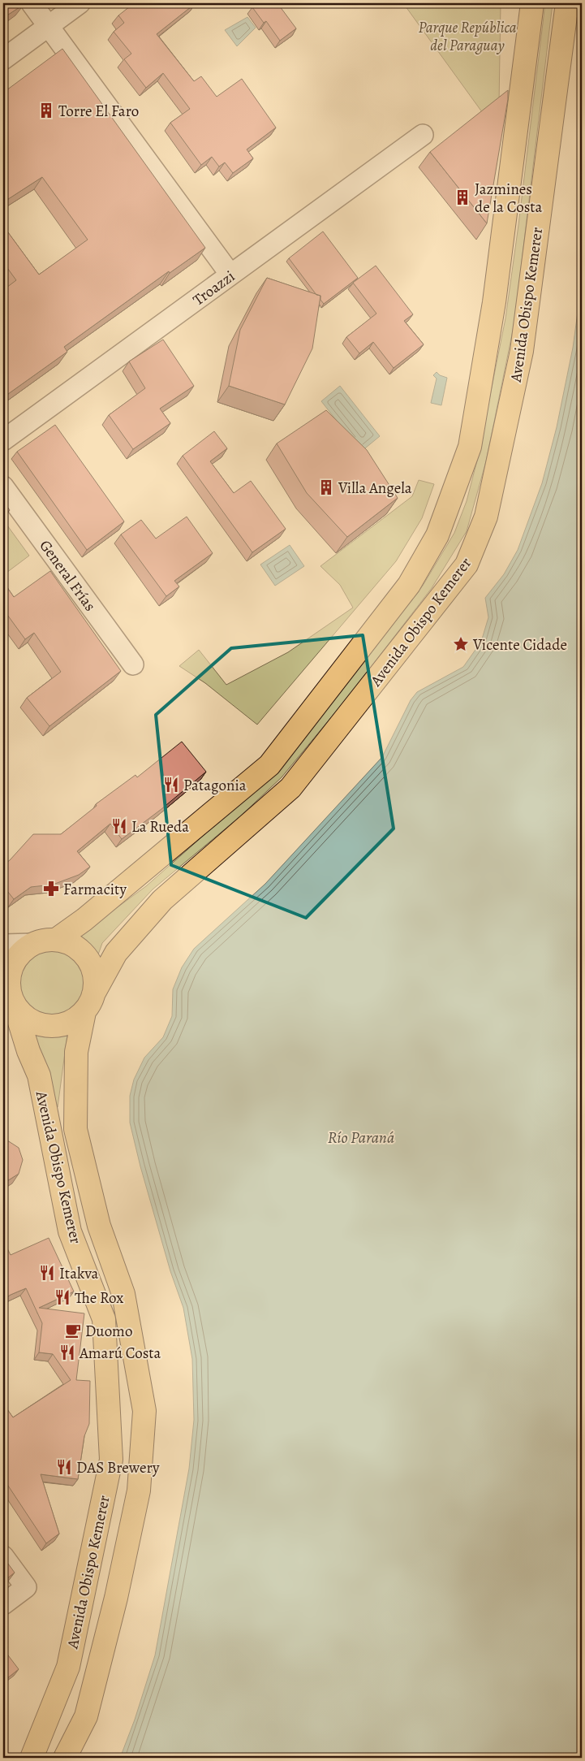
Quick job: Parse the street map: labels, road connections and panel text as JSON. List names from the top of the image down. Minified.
{"streets":{"main road":["Avenida Obispo Kemerer"],"street":["Troazzi","General Frías"]},"water":["Río Paraná"],"parks":["Parque República del Paraguay"],"places":{"building":["Torre El Faro","Jazmines de la Costa","Villa Angela"],"place":["Vicente Cidade"],"restaurant":["Patagonia","La Rueda","Itakva","The Rox","Amarú Costa","DAS Brewery"],"pharmacy":["Farmacity"],"cafe":["Duomo"]}}
